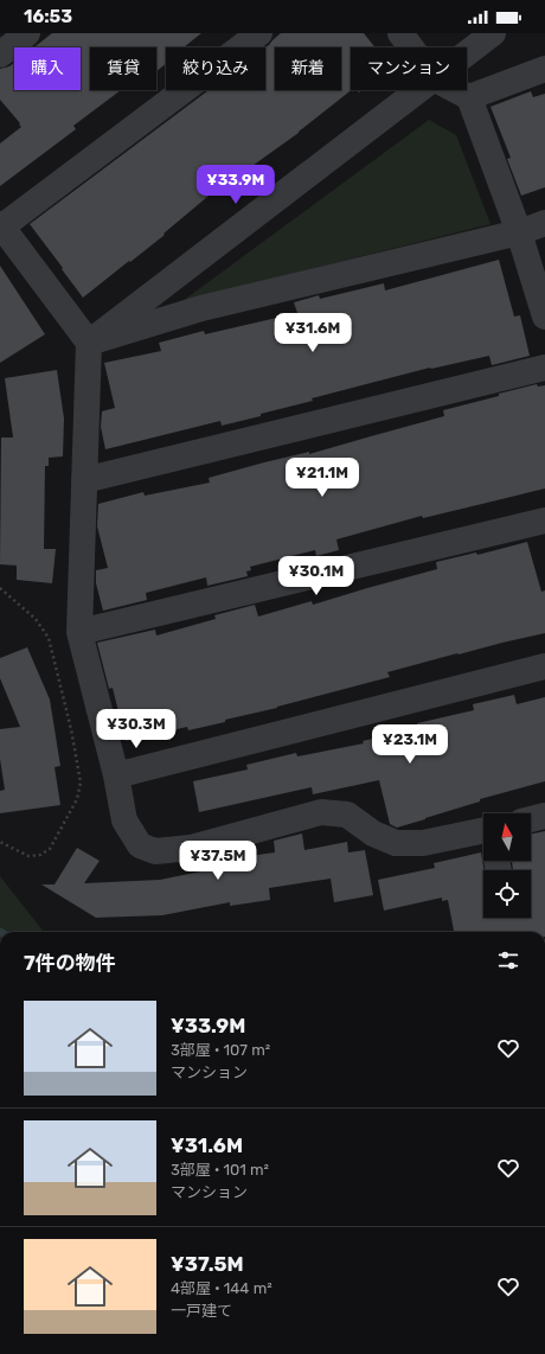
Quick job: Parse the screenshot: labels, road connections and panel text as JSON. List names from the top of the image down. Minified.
{"north":"top","page":{"status":"16:53","chip":["購入","賃貸","絞り込み","新着","マンション"],"price":["¥33.9M","¥31.6M","¥21.1M","¥30.1M","¥30.3M","¥23.1M","¥37.5M"],"heading":"7件の物件","list":[{"name":"¥33.9M","note":"3部屋 · 107 m² · マンション"},{"name":"¥31.6M","note":"3部屋 · 101 m² · マンション"},{"name":"¥37.5M","note":"4部屋 · 144 m² · 一戸建て"}]}}
